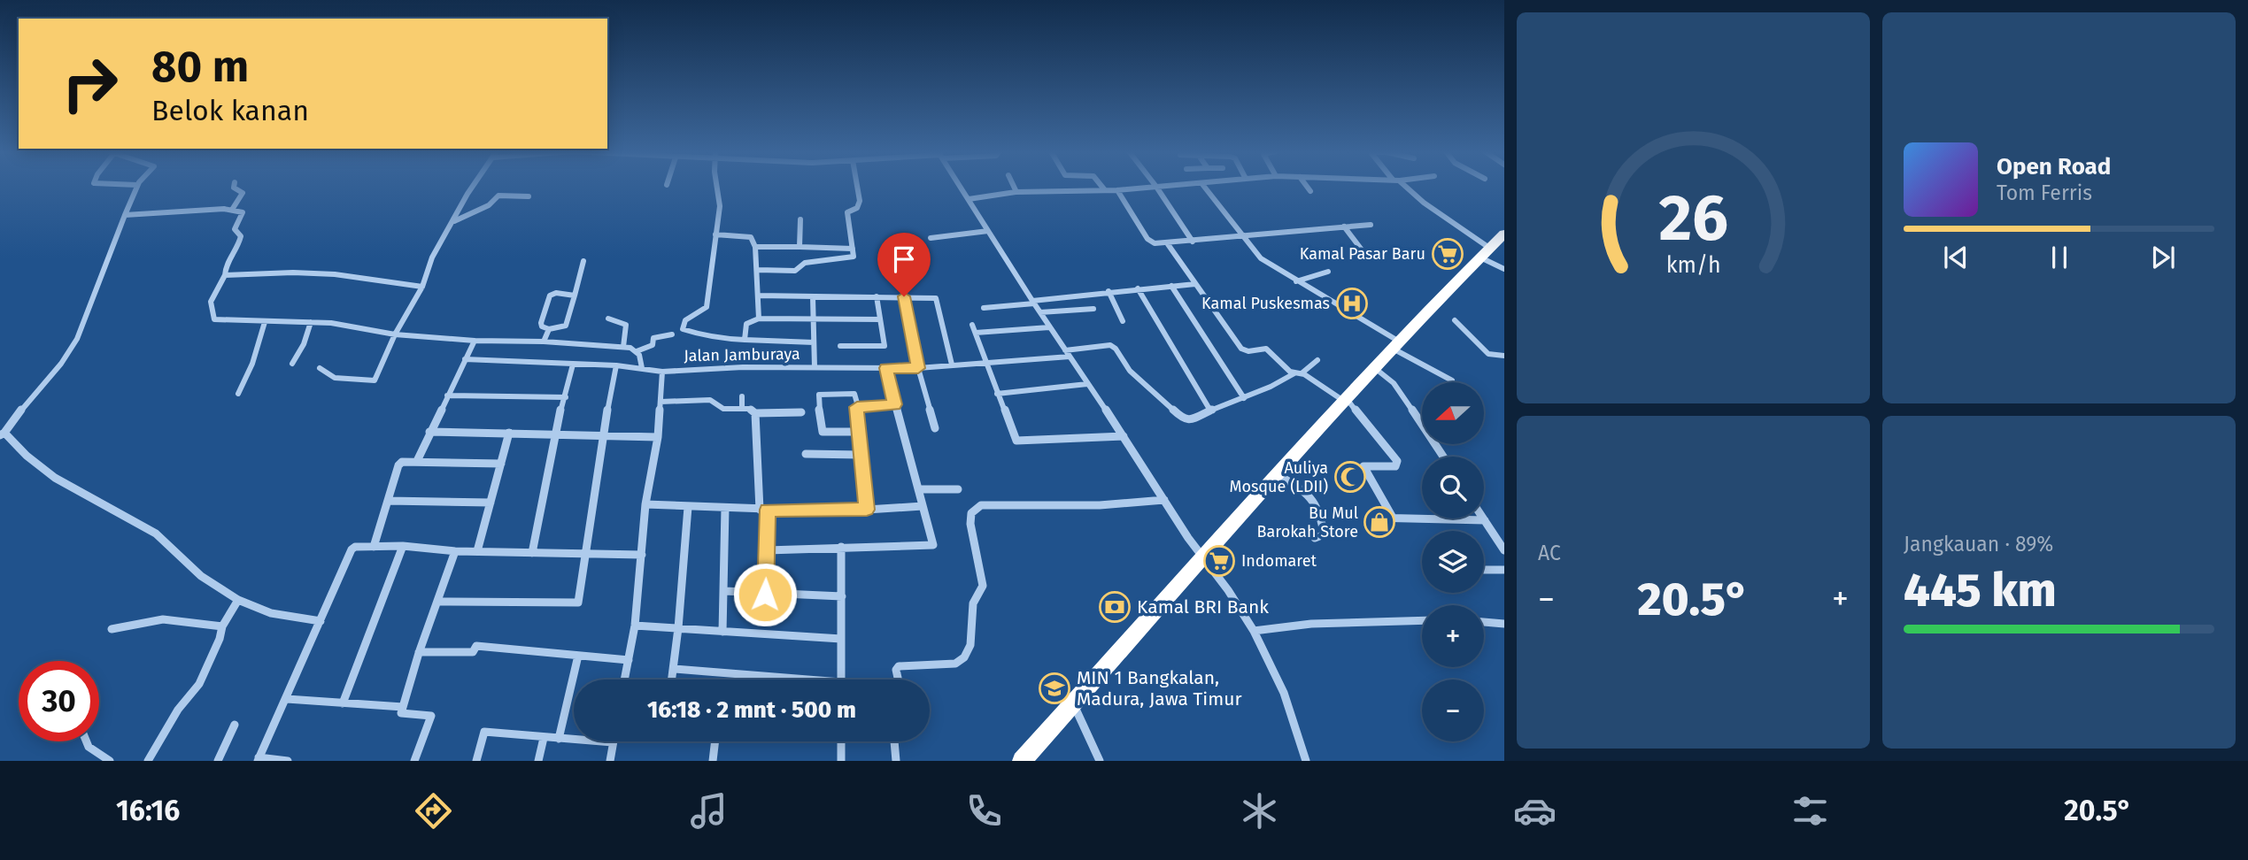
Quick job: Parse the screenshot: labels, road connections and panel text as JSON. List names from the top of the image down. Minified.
{"streets":{"street":["Jalan Jamburaya"]},"places":{"supermarket":["Kamal Pasar Baru","Indomaret"],"hospital":["Kamal Puskesmas"],"mosque":["Auliya Mosque (LDII)"],"shop":["Bu Mul Barokah Store"],"bank":["Kamal BRI Bank"],"school or university":["MIN 1 Bangkalan, Madura, Jawa Timur"]},"north":"left","page":{"turn":["80 m","Belok kanan"],"song":["Open Road","Tom Ferris"],"map_buttons":["+","−"],"tile":["AC",["Jangkauan · 89%","445 km"]],"heat":["−","20.5°","+"],"limit":"30","trip":"16:18 · 2 mnt · 500 m","tabs":["16:16","20.5°"],"gauge":["26","km/h"]}}
